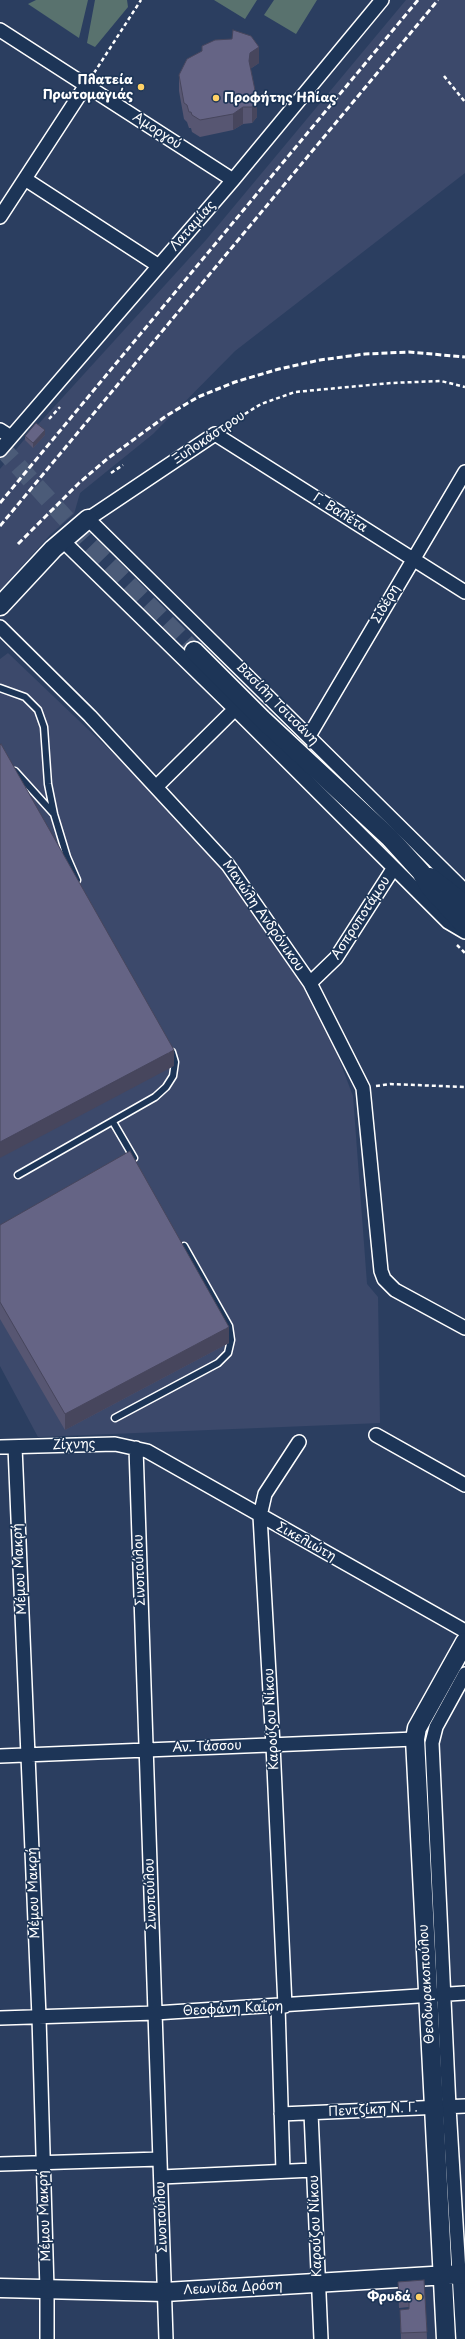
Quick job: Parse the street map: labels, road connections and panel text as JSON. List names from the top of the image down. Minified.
{"streets":{"street":["Αμοργού","Λαταμίας","Ξυλοκάστρου","Γ. Βαλέτα","Σιδέρη","Βασίλη Τσιτσάνη","Μανώλη Ανδρόνικου","Ασπροποτάμου","Ζίχνης","Σικελιώτη","Μέμου Μακρή","Σινοπούλου","Καρούζου Νίκου","Αν. Τάσσου","Θεοδωρακοπούλου","Θεοφάνη Καΐρη","Πεντζίκη Ν. Γ.","Λεωνίδα Δρόση"]},"crossings":[["Αμοργού","Λαταμίας"],["Ξυλοκάστρου","Γ. Βαλέτα"],["Ξυλοκάστρου","Βασίλη Τσιτσάνη"],["Γ. Βαλέτα","Σιδέρη"],["Σιδέρη","Βασίλη Τσιτσάνη"],["Μανώλη Ανδρόνικου","Ασπροποτάμου"],["Ζίχνης","Σικελιώτη"],["Ζίχνης","Μέμου Μακρή"],["Ζίχνης","Σινοπούλου"],["Σικελιώτη","Σινοπούλου"],["Σικελιώτη","Καρούζου Νίκου"],["Μέμου Μακρή","Αν. Τάσσου"],["Μέμου Μακρή","Θεοφάνη Καΐρη"],["Μέμου Μακρή","Λεωνίδα Δρόση"],["Σινοπούλου","Αν. Τάσσου"],["Σινοπούλου","Θεοφάνη Καΐρη"],["Σινοπούλου","Λεωνίδα Δρόση"],["Καρούζου Νίκου","Αν. Τάσσου"],["Καρούζου Νίκου","Θεοφάνη Καΐρη"],["Καρούζου Νίκου","Πεντζίκη Ν. Γ."],["Καρούζου Νίκου","Λεωνίδα Δρόση"],["Αν. Τάσσου","Θεοδωρακοπούλου"],["Θεοδωρακοπούλου","Θεοφάνη Καΐρη"],["Θεοδωρακοπούλου","Πεντζίκη Ν. Γ."],["Θεοδωρακοπούλου","Λεωνίδα Δρόση"]],"places":["Πλατεία Πρωτομαγιάς","Προφήτης Ηλίας","Φρυδά"]}
